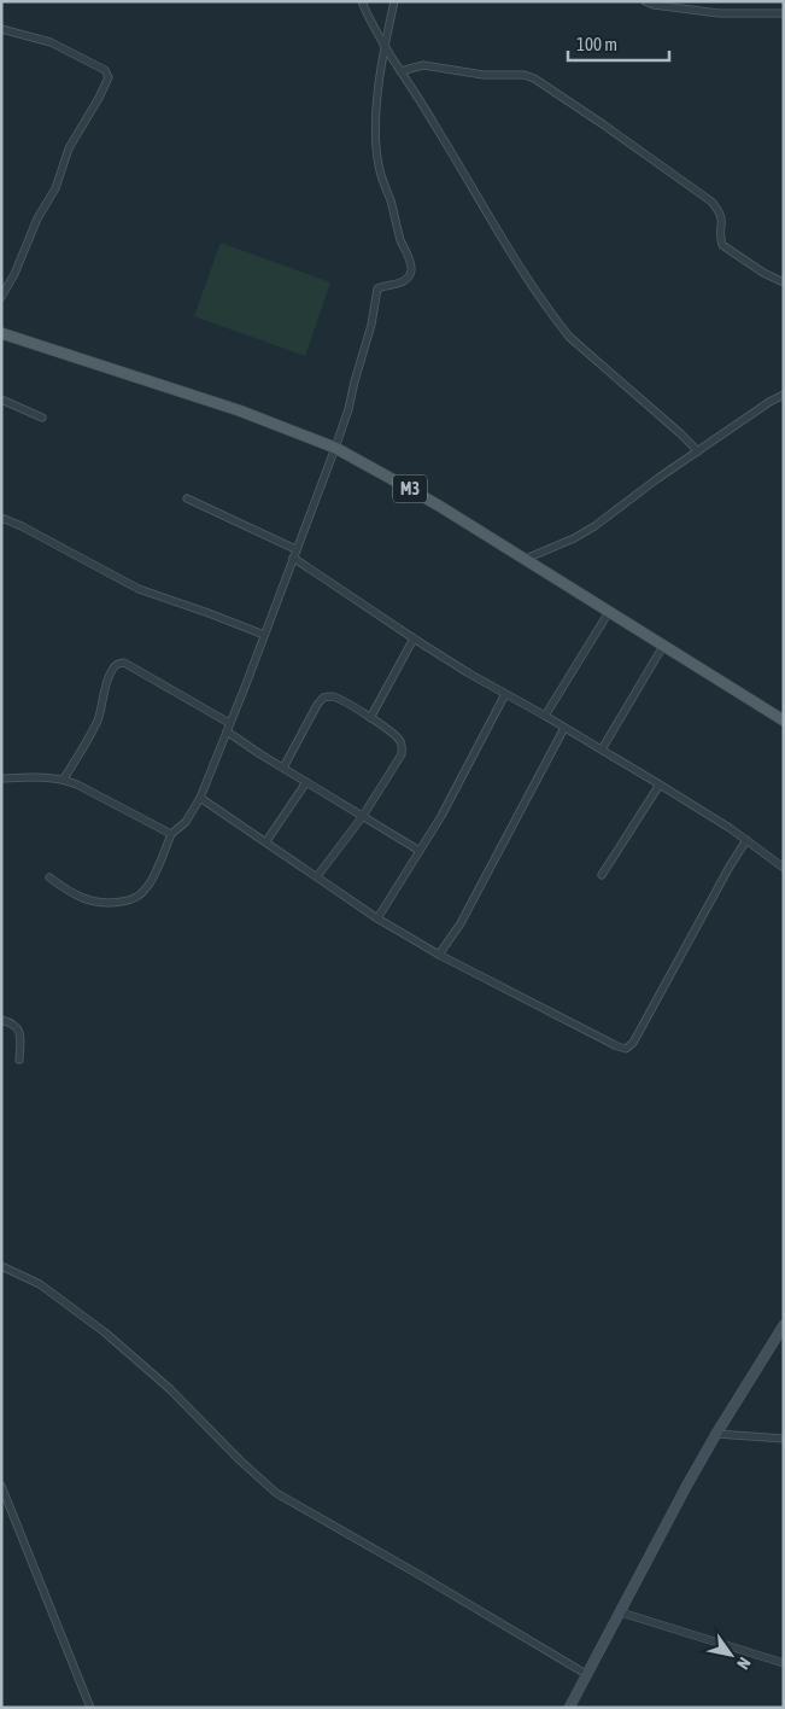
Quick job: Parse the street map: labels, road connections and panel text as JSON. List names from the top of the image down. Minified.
{"streets":{"main road":["M3"]},"scale_bar":"100 m","north":"bottom right"}
